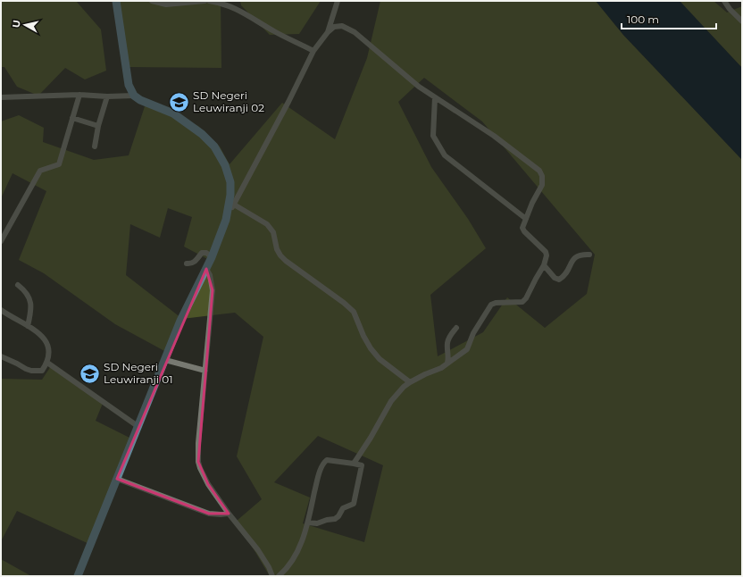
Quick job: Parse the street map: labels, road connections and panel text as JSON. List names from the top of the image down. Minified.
{"places":{"school or university":["SD Negeri Leuwiranji 02","SD Negeri Leuwiranji 01"]},"scale_bar":"100 m","north":"left"}
